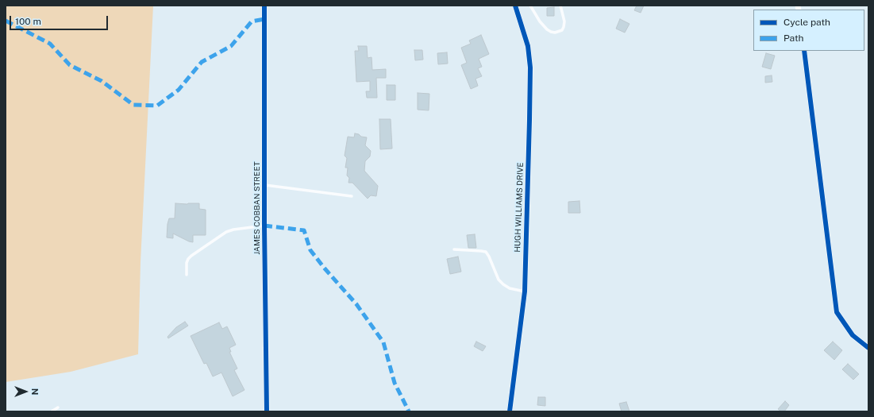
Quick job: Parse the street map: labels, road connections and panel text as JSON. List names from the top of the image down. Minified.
{"streets":{"street":["HUGH WILLIAMS DRIVE","JAMES COBBAN STREET"]},"legend":["Cycle path","Path"],"scale_bar":"100 m","north":"right"}
